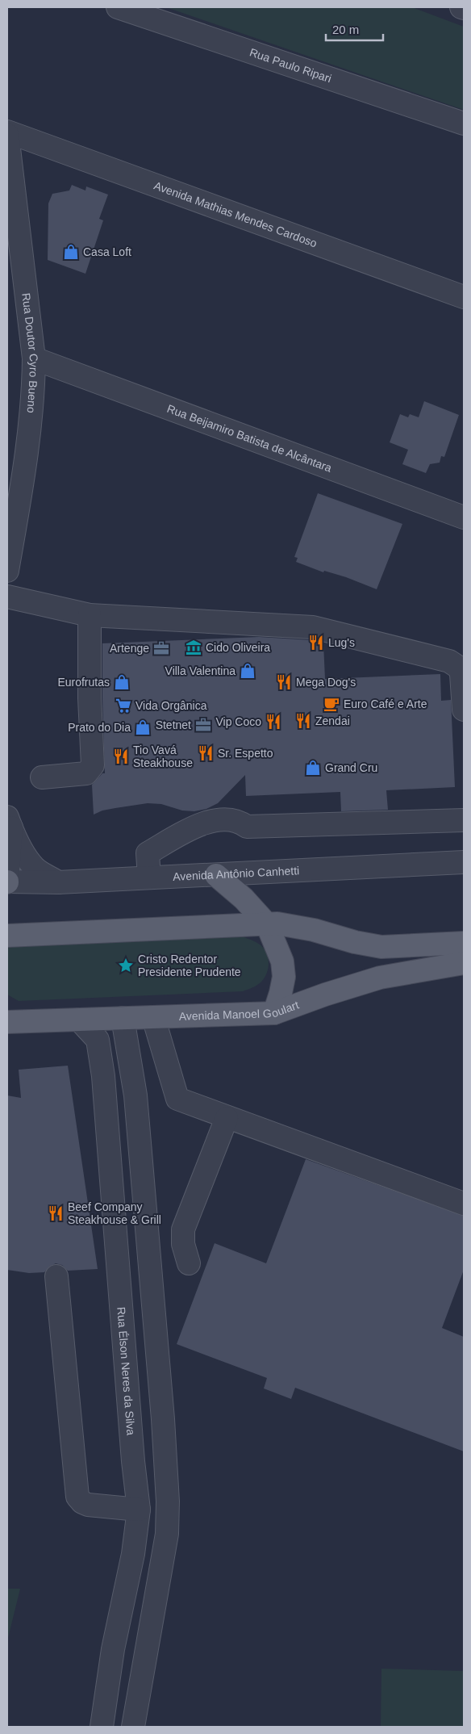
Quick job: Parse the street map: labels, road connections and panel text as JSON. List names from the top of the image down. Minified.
{"streets":{"main road":["Avenida Manoel Goulart"],"street":["Rua Paulo Ripari","Avenida Mathias Mendes Cardoso","Rua Doutor Cyro Bueno","Rua Beijamiro Batista de Alcântara","Avenida Antônio Canhetti","Rua Élson Neres da Silva"]},"crossings":[["Rua Doutor Cyro Bueno","Rua Beijamiro Batista de Alcântara"],["Avenida Manoel Goulart","Rua Élson Neres da Silva"]],"places":{"shop":["Casa Loft","Villa Valentina","Eurofrutas","Prato do Dia","Grand Cru"],"restaurant":["Lug's","Mega Dog's","Zendai","Vip Coco","Sr. Espetto","Tio Vavá Steakhouse","Beef Company Steakhouse & Grill"],"museum":["Cido Oliveira"],"office":["Artenge","Stetnet"],"cafe":["Euro Café e Arte"],"supermarket":["Vida Orgânica"],"place":["Cristo Redentor Presidente Prudente"]},"scale_bar":"20 m"}
